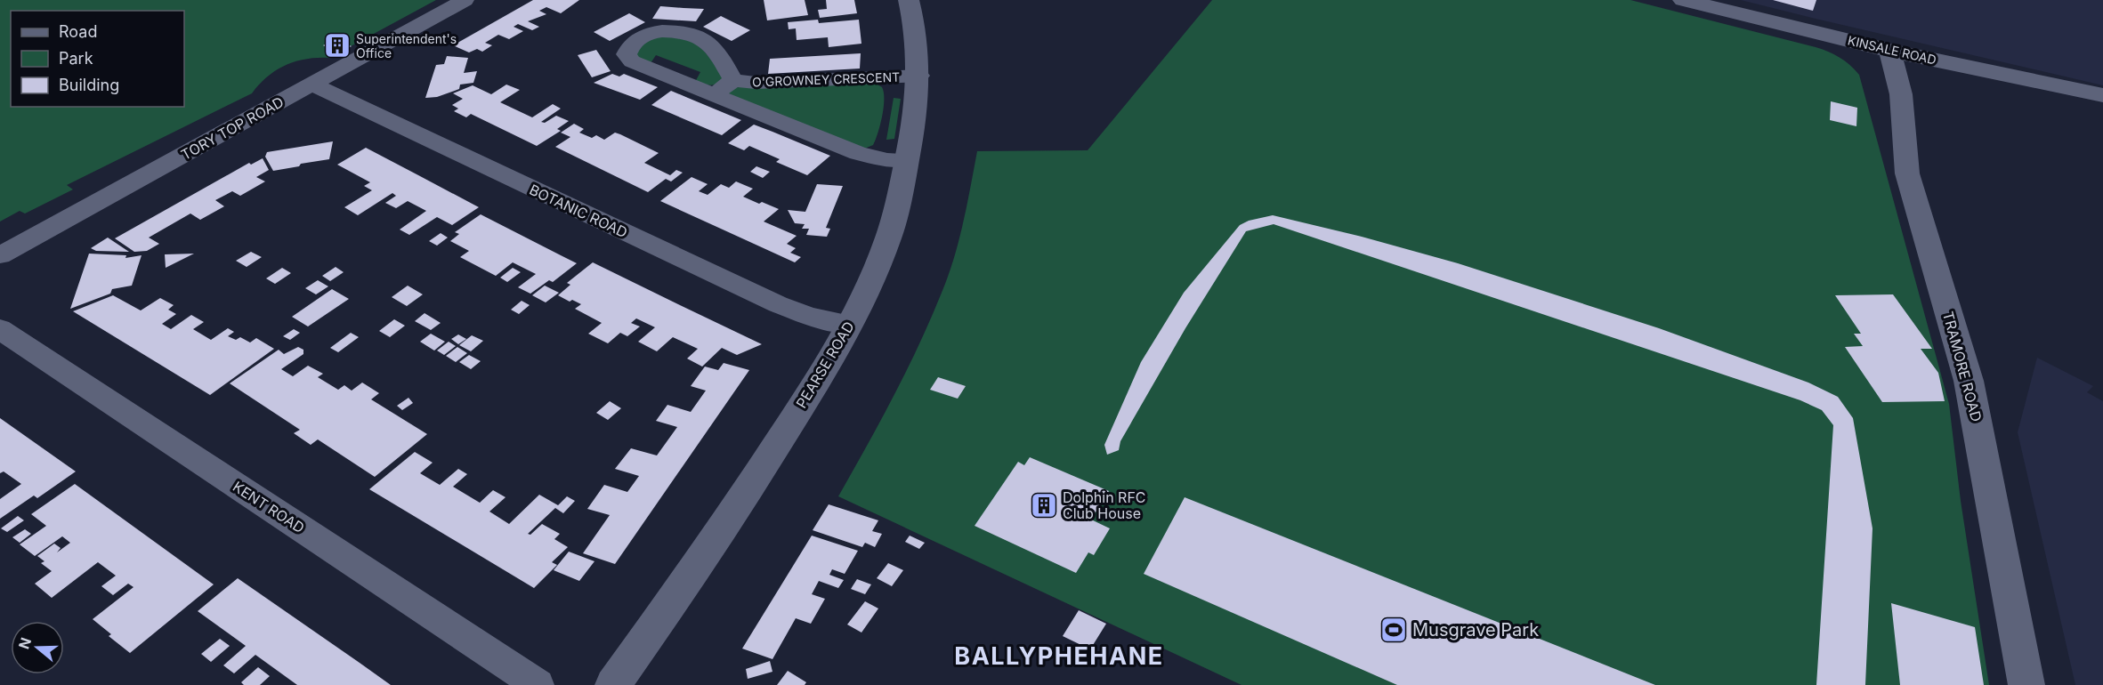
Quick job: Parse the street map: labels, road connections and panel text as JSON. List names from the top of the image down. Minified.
{"streets":{"street":["KINSALE ROAD","O'GROWNEY CRESCENT","TORY TOP ROAD","BOTANIC ROAD","PEARSE ROAD","TRAMORE ROAD","KENT ROAD"]},"crossings":[["KINSALE ROAD","TRAMORE ROAD"],["O'GROWNEY CRESCENT","PEARSE ROAD"],["TORY TOP ROAD","BOTANIC ROAD"],["BOTANIC ROAD","PEARSE ROAD"]],"districts":["BALLYPHEHANE"],"places":{"building":["Superintendent's Office","Dolphin RFC Club House"],"sports":["Musgrave Park"]},"legend":["Road","Park","Building"],"north":"left"}
